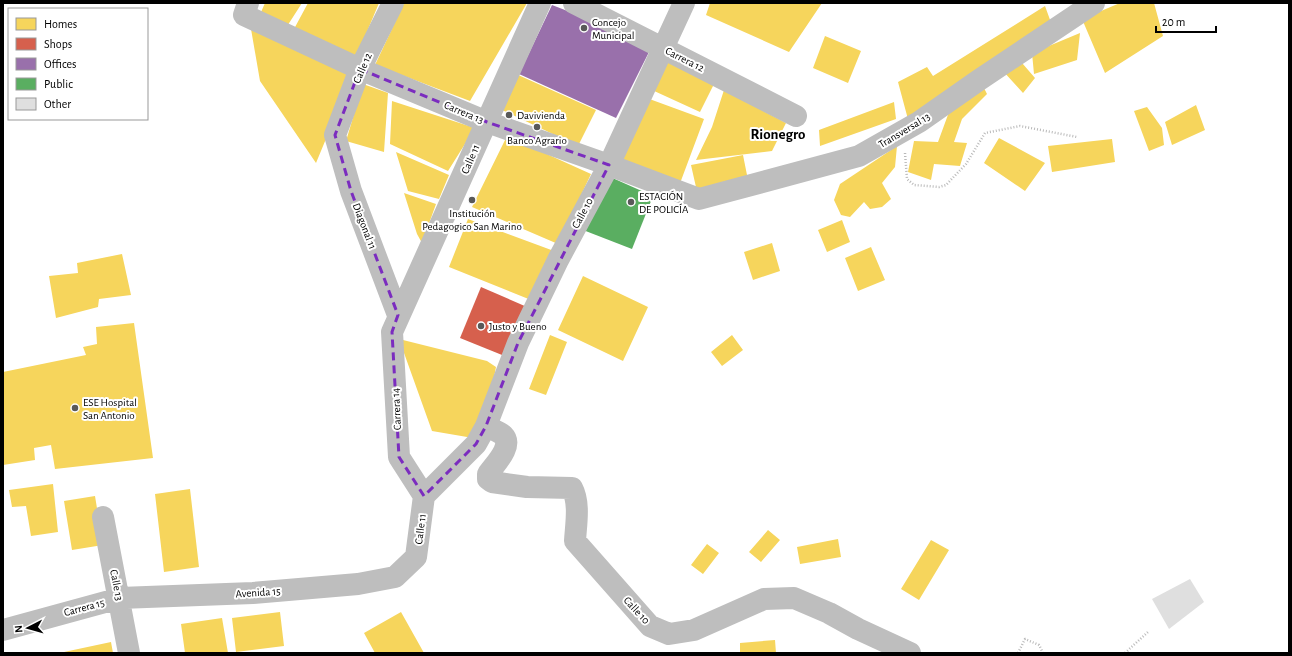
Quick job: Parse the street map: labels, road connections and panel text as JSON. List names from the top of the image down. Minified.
{"streets":{"street":["Carrera 12","Calle 12","Carrera 13","Transversal 13","Calle 11","Calle 10","Diagonal 11","Carrera 14","Calle 13","Avenida 15","Carrera 15"]},"crossings":[["Carrera 12","Calle 10"],["Calle 12","Carrera 13"],["Calle 12","Diagonal 11"],["Carrera 13","Transversal 13"],["Carrera 13","Calle 11"],["Carrera 13","Calle 10"],["Calle 11","Calle 10"],["Calle 11","Diagonal 11"],["Calle 11","Carrera 14"],["Calle 11","Avenida 15"],["Calle 10","Carrera 14"],["Diagonal 11","Carrera 14"],["Calle 13","Avenida 15"],["Calle 13","Carrera 15"],["Avenida 15","Carrera 15"]],"districts":["Rionegro"],"places":["Concejo Municipal","Davivienda","Banco Agrario","Institución Pedagogico San Marino","ESTACIÓN DE POLICÍA","Justo y Bueno","ESE Hospital San Antonio"],"legend":["Homes","Shops","Offices","Public","Other"],"scale_bar":"20 m","north":"left"}
